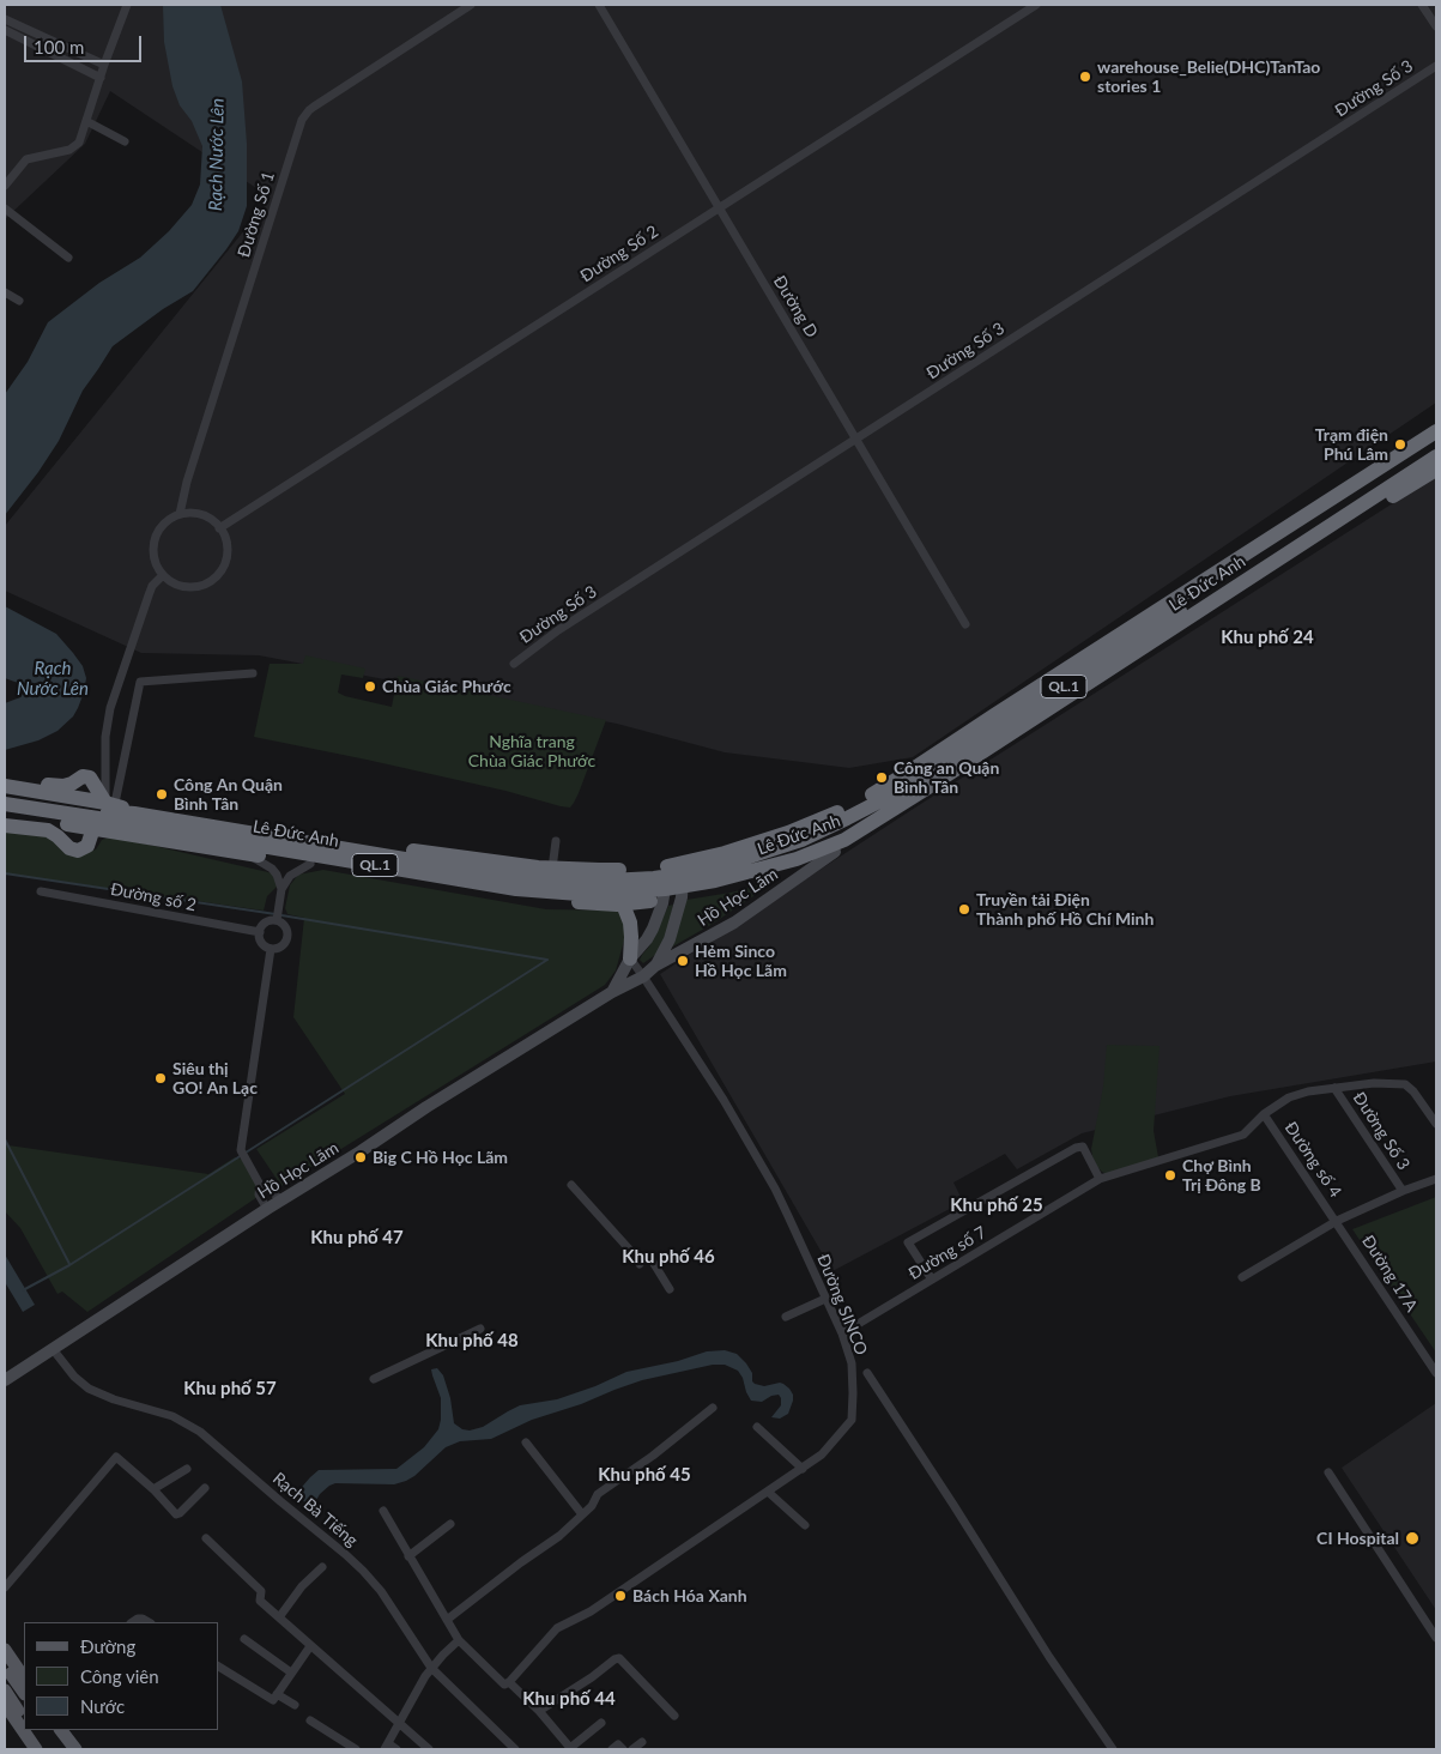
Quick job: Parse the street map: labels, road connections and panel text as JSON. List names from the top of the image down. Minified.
{"streets":{"highway":["Lê Đức Anh","QL.1"],"main road":["Hồ Học Lãm"],"street":["Đường Số 3","Đường Số 1","Đường Số 2","Đường D","Đường số 2","Đường số 4","Đường số 7","Đường 17A","Đường SINCO","Rạch Bà Tiếng"]},"crossings":[["Đường Số 3","Đường D"],["Đường Số 3","Đường số 7"],["Đường Số 1","Đường Số 2"],["Đường Số 2","Đường D"],["Lê Đức Anh","QL.1"],["Lê Đức Anh","Hồ Học Lãm"],["Hồ Học Lãm","Đường SINCO"],["Hồ Học Lãm","Rạch Bà Tiếng"],["Đường số 4","Đường số 7"],["Đường số 4","Đường 17A"],["Đường số 7","Đường SINCO"]],"districts":["Khu phố 24","Khu phố 25","Khu phố 47","Khu phố 46","Khu phố 48","Khu phố 57","Khu phố 45","Khu phố 44"],"water":["Rạch Nước Lên"],"parks":["Nghĩa trang Chùa Giác Phước"],"places":["warehouse_Belie(DHC)TanTao stories 1","Trạm điện Phú Lâm","Chùa Giác Phước","Công an Quận Bình Tân","Công An Quận Bình Tân","Truyền tải Điện Thành phố Hồ Chí Minh","Hẻm Sinco Hồ Học Lãm","Siêu thị GO! An Lạc","Big C Hồ Học Lãm","Chợ Bình Trị Đông B","CI Hospital","Bách Hóa Xanh"],"legend":["Đường","Công viên","Nước"],"scale_bar":"100 m"}
